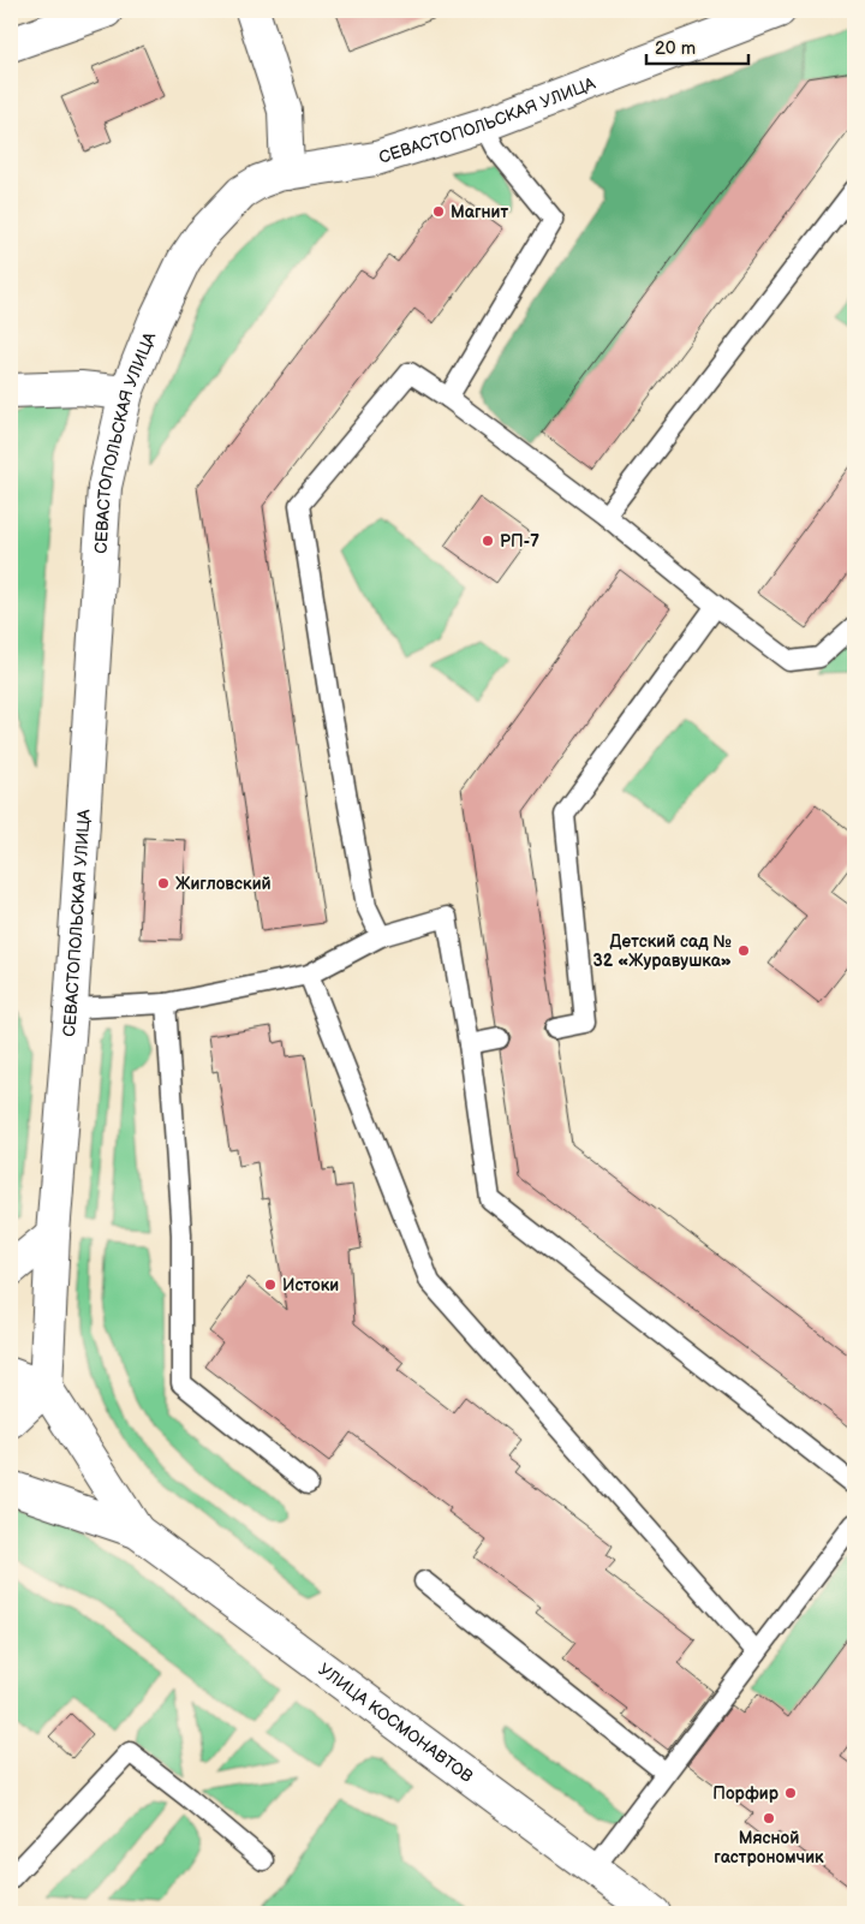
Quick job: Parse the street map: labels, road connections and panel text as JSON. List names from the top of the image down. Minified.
{"streets":{"main road":["СЕВАСТОПОЛЬСКАЯ УЛИЦА","УЛИЦА КОСМОНАВТОВ"]},"places":["Магнит","РП-7","Жигловский","Детский сад № 32 «Журавушка»","Истоки","Порфир","Мясной гастрономчик"],"scale_bar":"20 m"}
